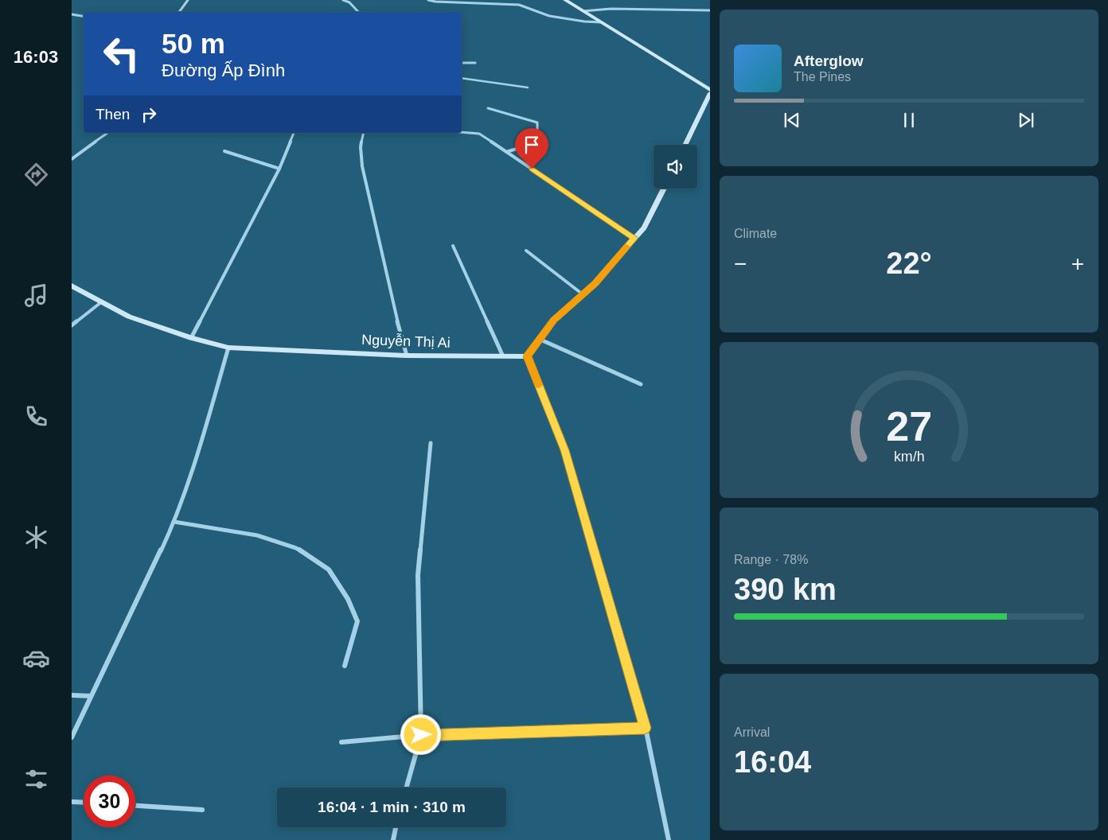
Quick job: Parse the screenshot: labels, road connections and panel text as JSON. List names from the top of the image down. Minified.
{"streets":{"street":["Nguyễn Thị Ai"]},"page":{"tabs":"16:03","turn":["50 m","Đường Ấp Đình"],"song":["Afterglow","The Pines"],"then":"Then","tile":["Climate",["Range · 78%","390 km"],["Arrival","16:04"]],"heat":["−","22°","+"],"limit":"30","trip":"16:04 · 1 min · 310 m","gauge":["27","km/h"]}}
